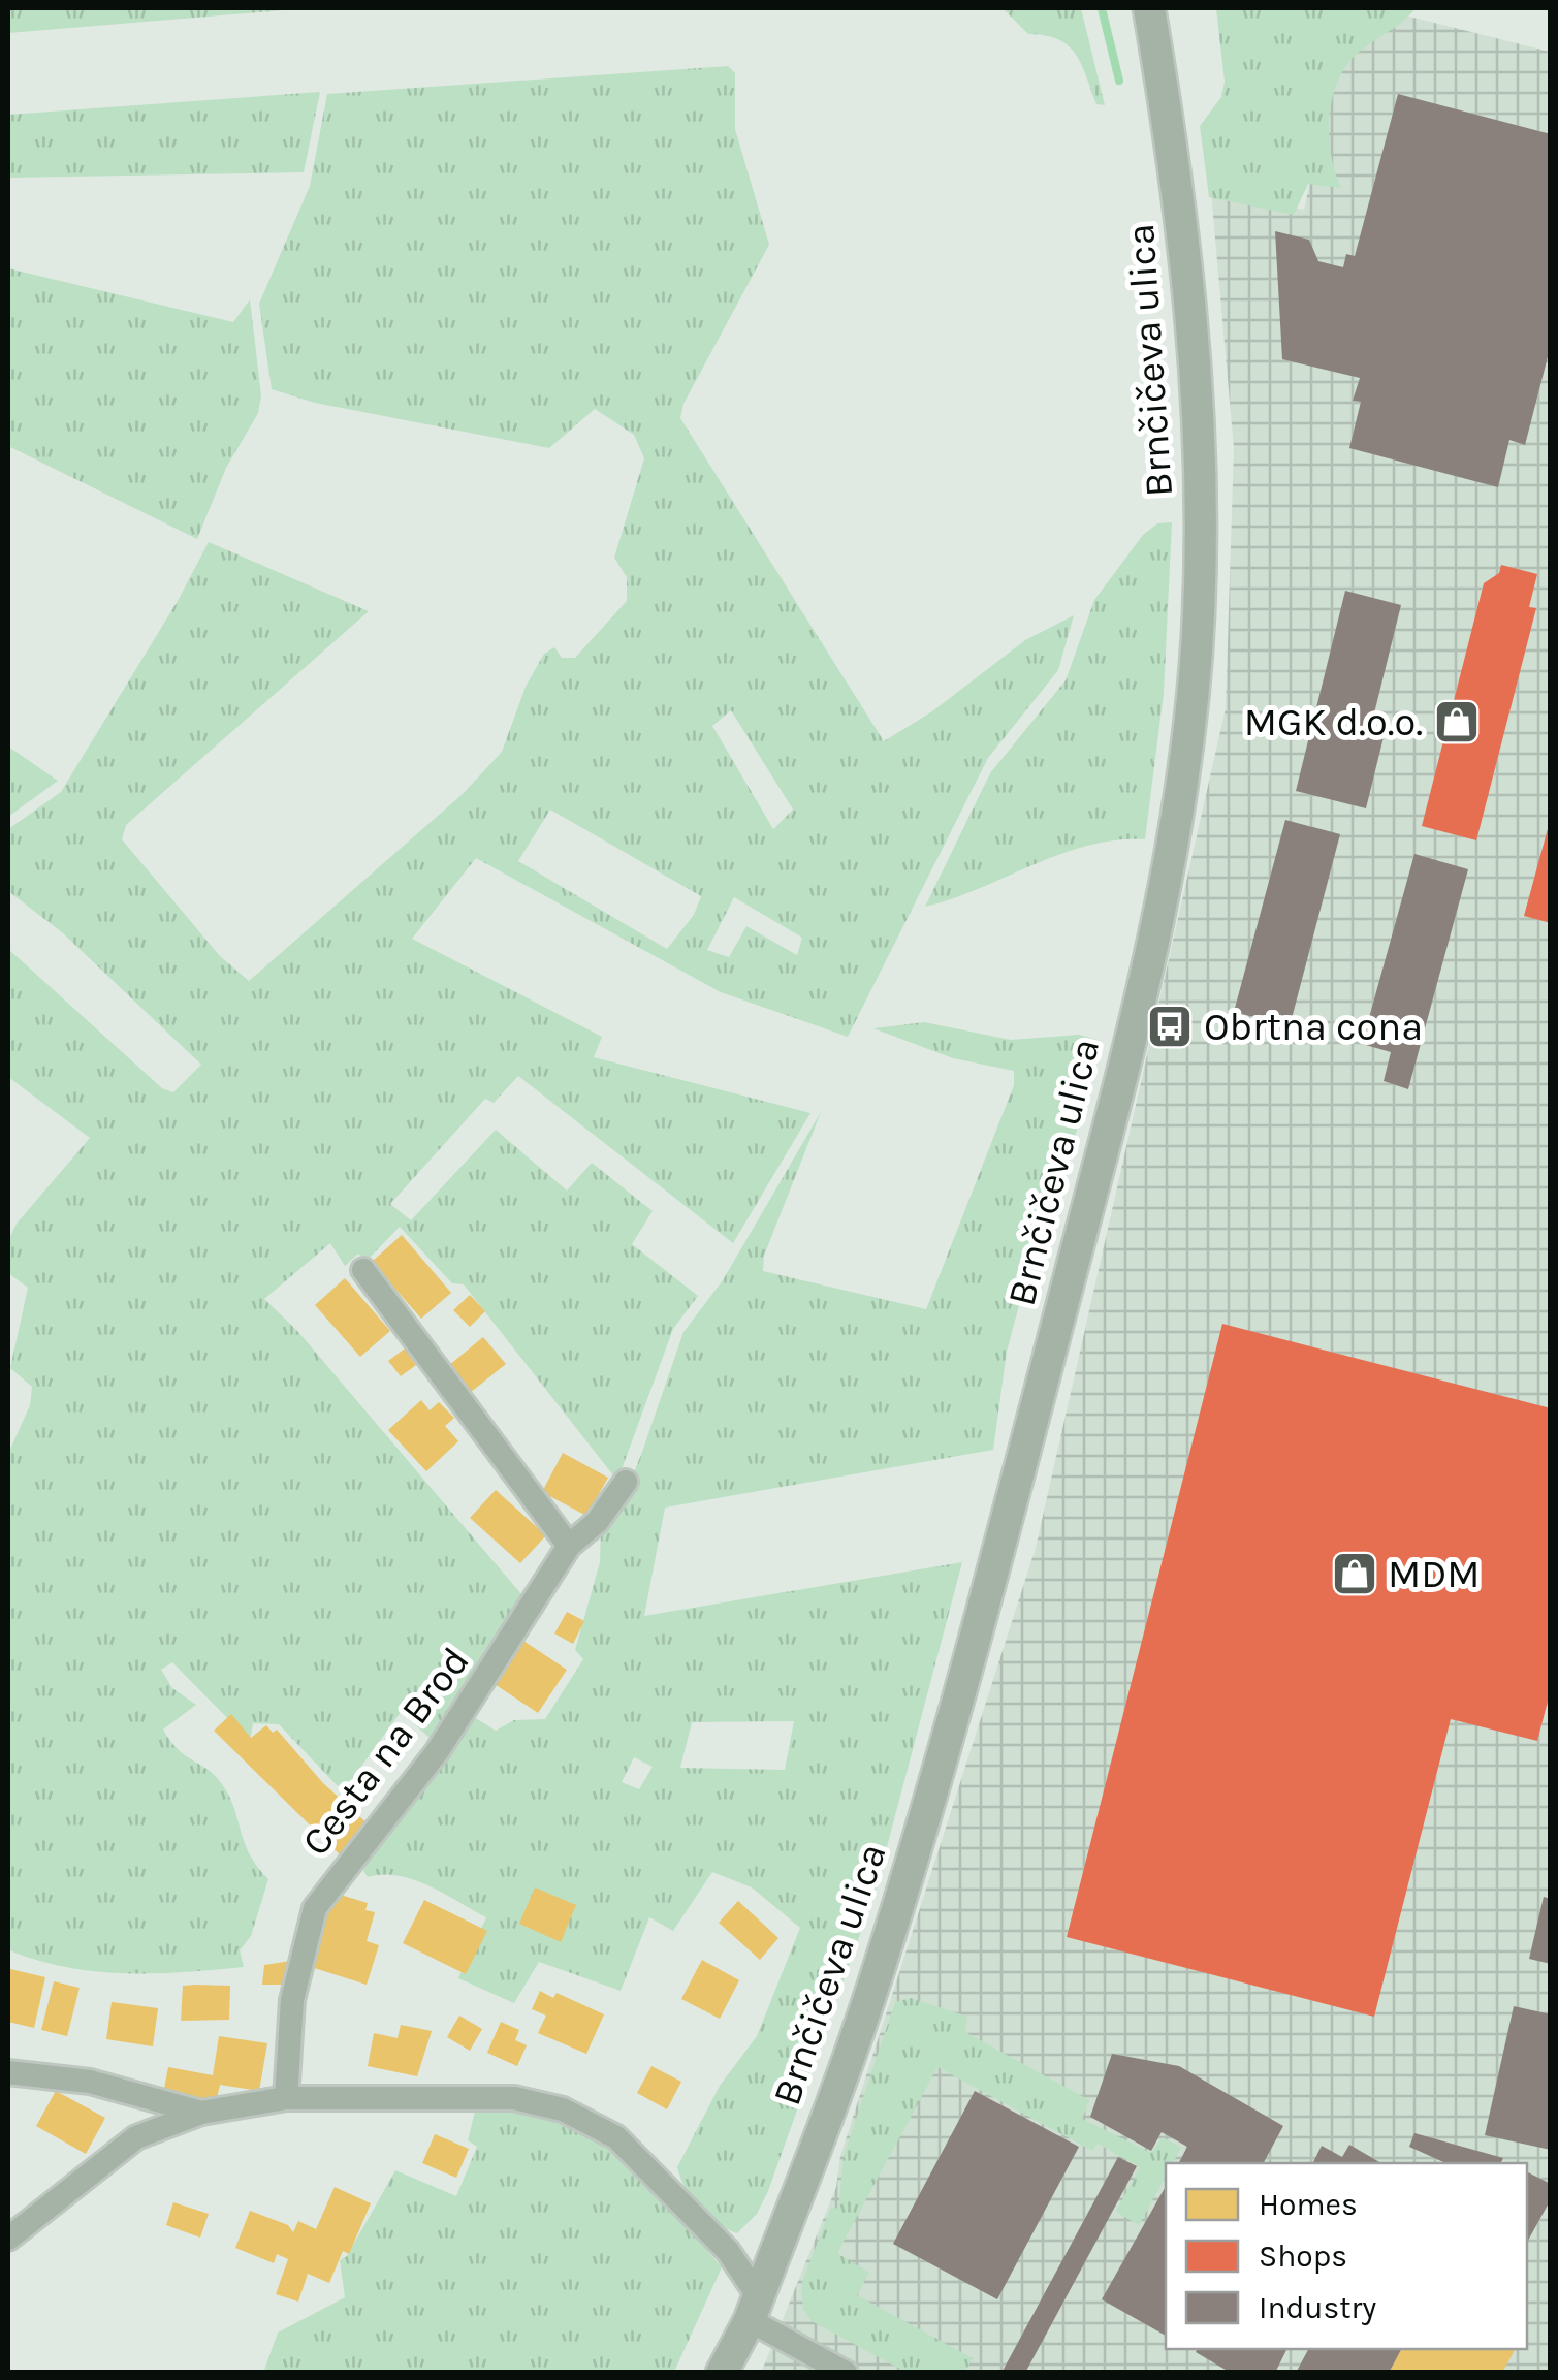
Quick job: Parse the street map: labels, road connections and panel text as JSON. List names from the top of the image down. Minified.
{"streets":{"street":["Brnčičeva ulica","Cesta na Brod"]},"places":{"shop":["MGK d.o.o.","MDM"],"bus stop":["Obrtna cona"]},"legend":["Homes","Shops","Industry"]}
